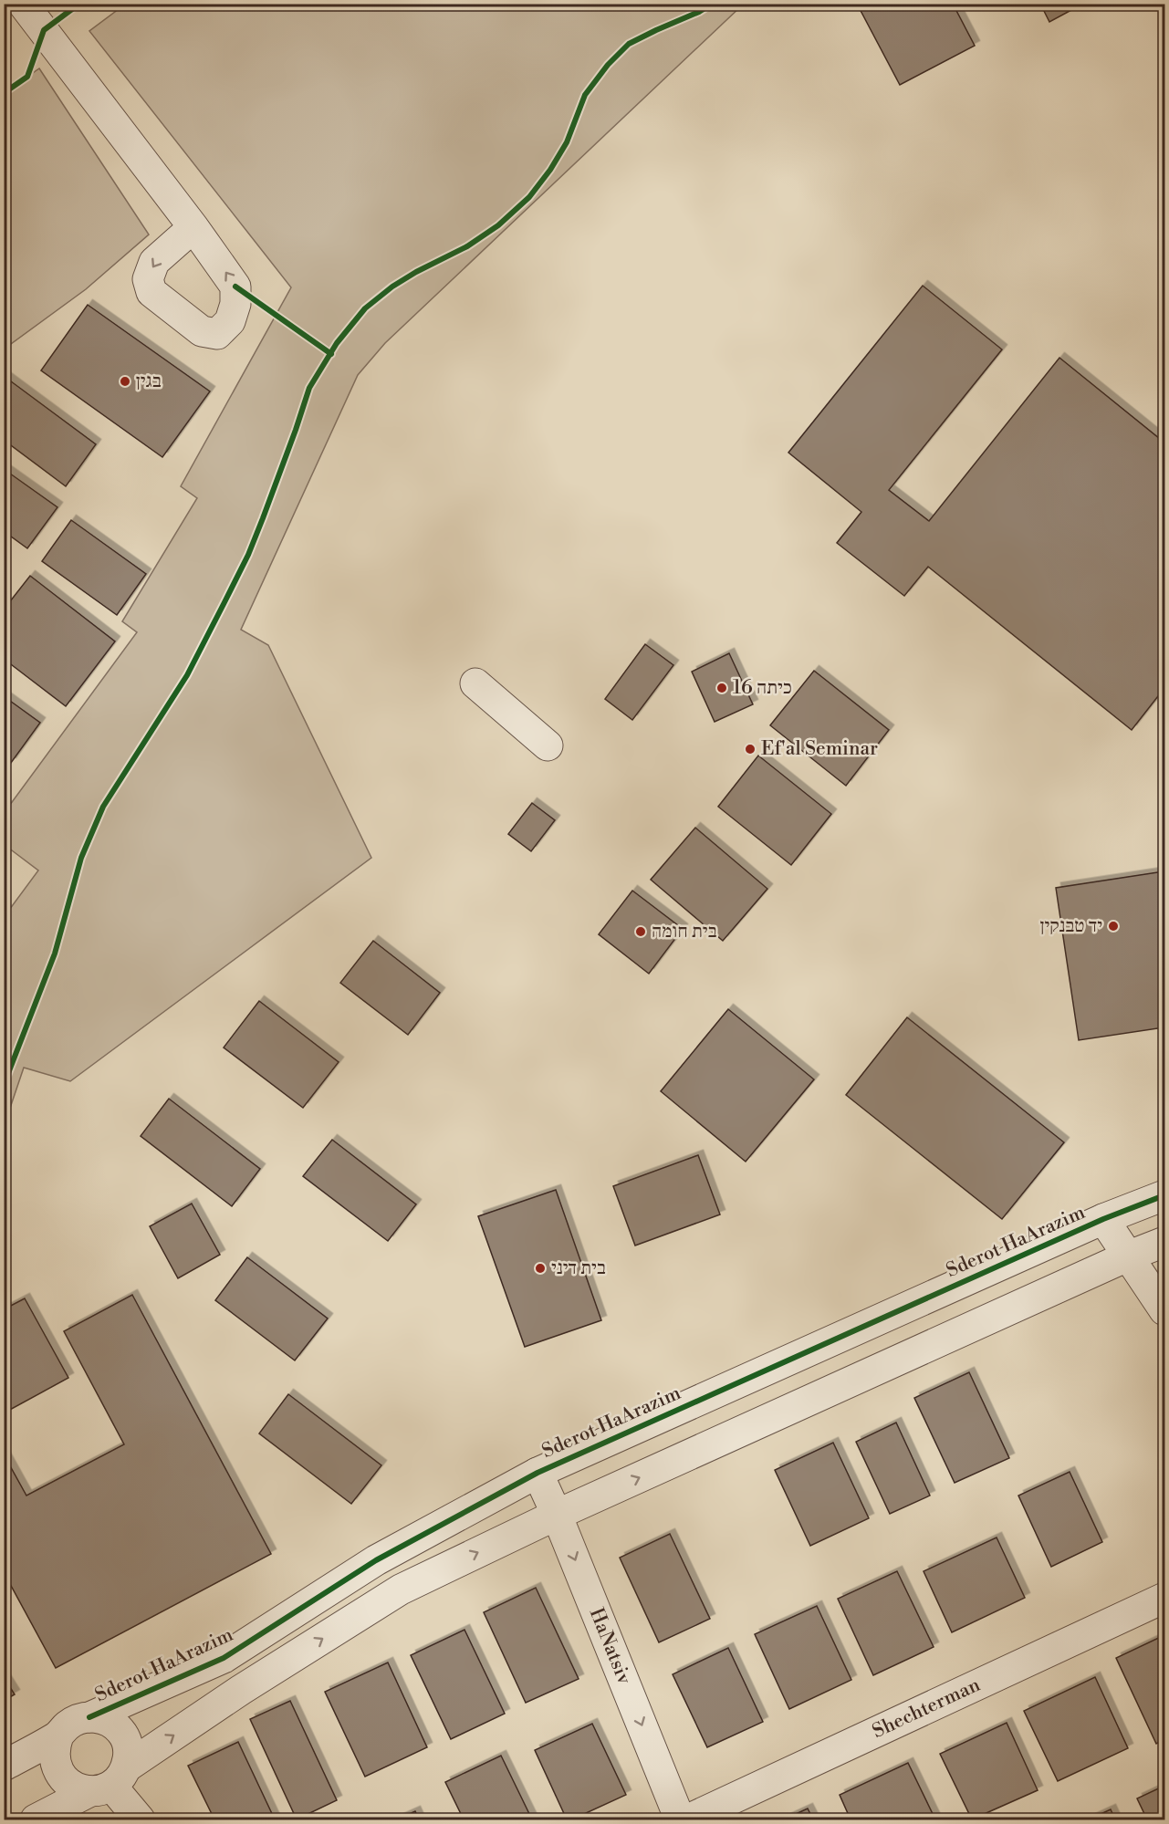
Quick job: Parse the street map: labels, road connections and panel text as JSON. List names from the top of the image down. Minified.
{"streets":{"street":["Sderot HaArazim","HaNatsiv","Shechterman"]},"crossings":[["Sderot HaArazim","HaNatsiv"]],"one_way":["HaNatsiv"],"places":["בגין","כיתה 16","Ef'al Seminar","יד טבנקין","בית חומה","בית דיני"]}
